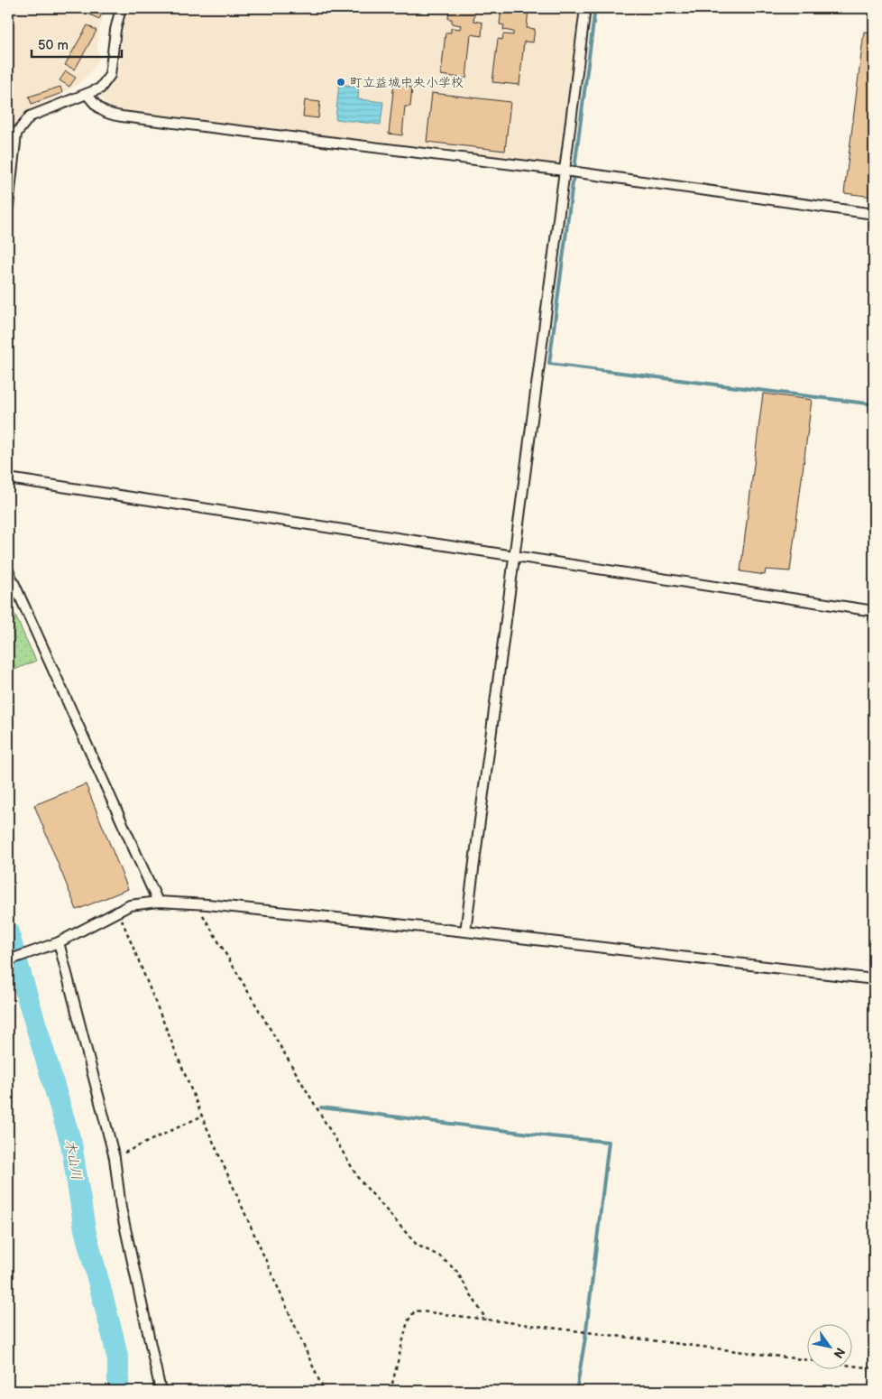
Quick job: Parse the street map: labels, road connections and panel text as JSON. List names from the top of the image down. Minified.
{"water":["木山川"],"places":["町立益城中央小学校"],"scale_bar":"50 m","north":"bottom right"}
